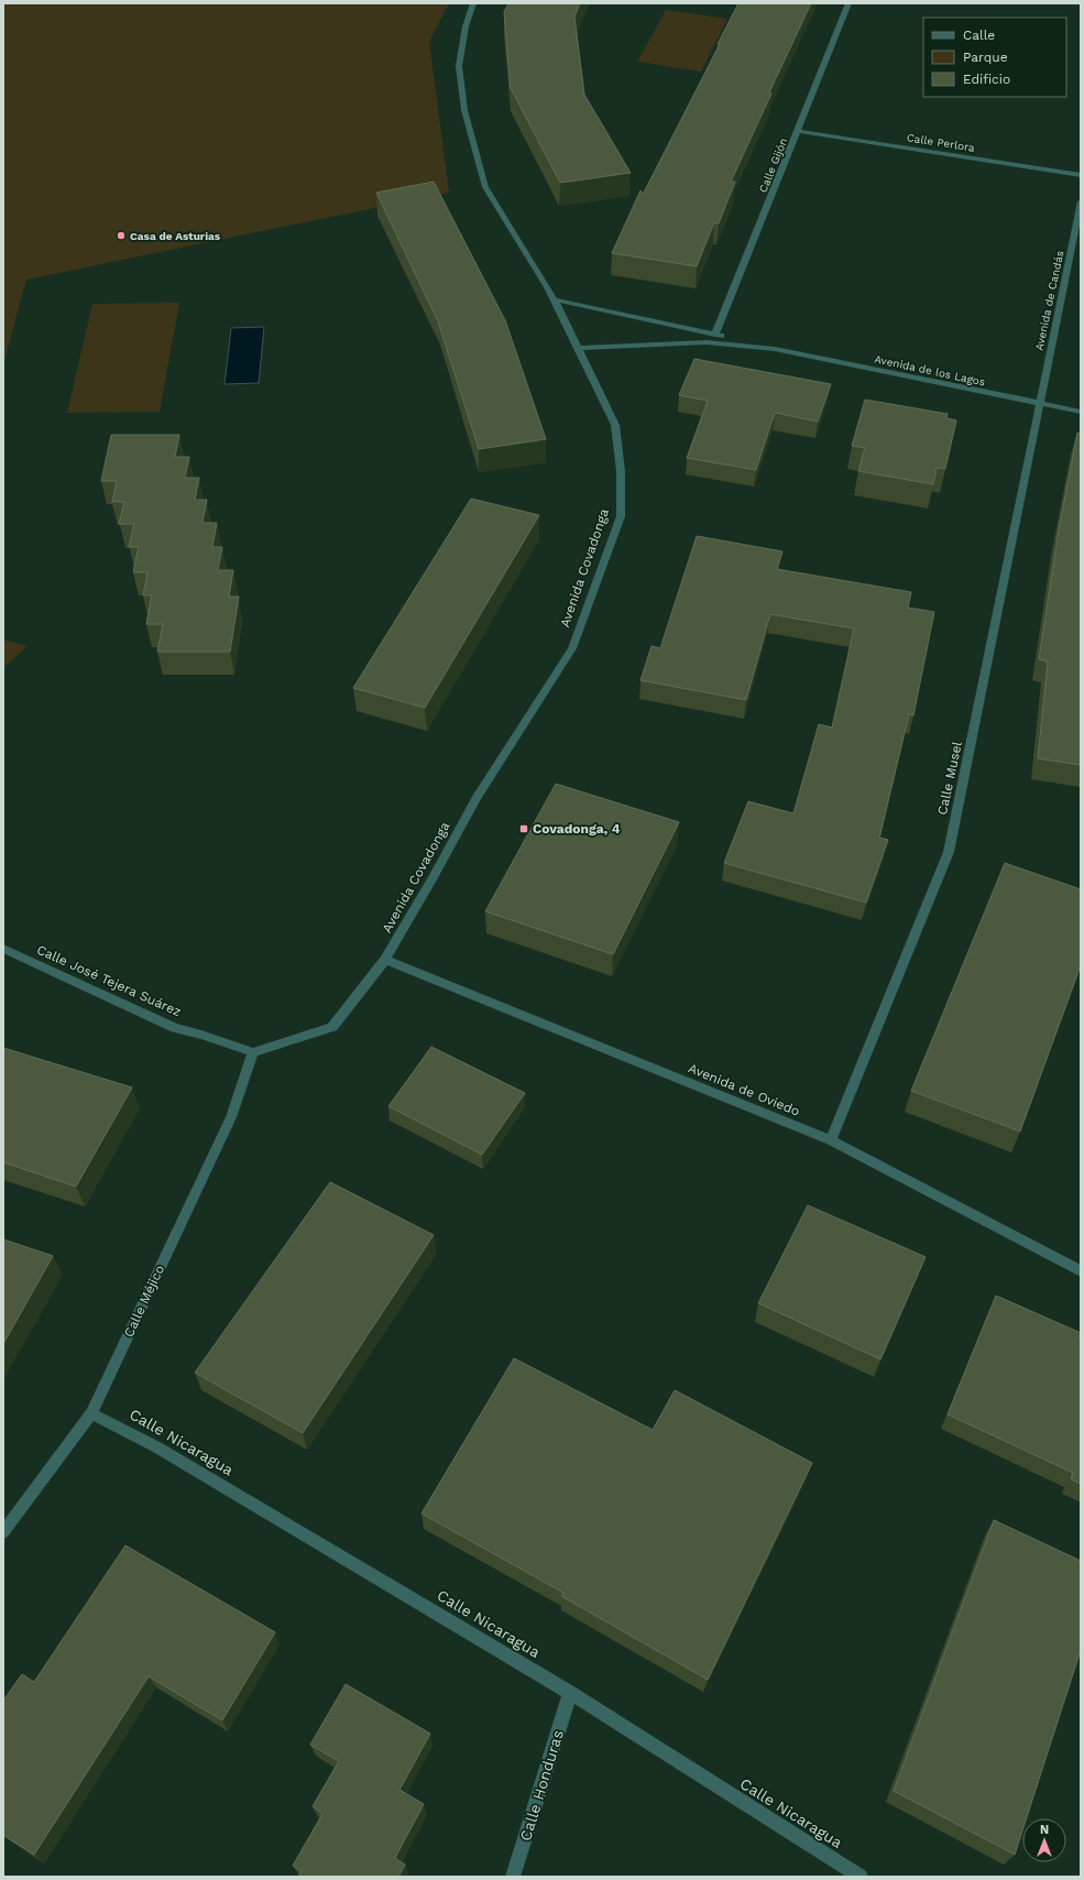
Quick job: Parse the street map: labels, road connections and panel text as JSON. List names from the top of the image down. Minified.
{"streets":{"street":["Calle Perlora","Calle Gijón","Avenida de Candás","Avenida de los Lagos","Avenida Covadonga","Calle Musel","Calle José Tejera Suárez","Avenida de Oviedo","Calle Méjico","Calle Nicaragua","Calle Honduras"]},"crossings":[["Calle Perlora","Calle Gijón"],["Calle Gijón","Avenida de los Lagos"],["Avenida de Candás","Avenida de los Lagos"],["Avenida de Candás","Calle Musel"],["Avenida de los Lagos","Avenida Covadonga"],["Avenida de los Lagos","Calle Musel"],["Avenida Covadonga","Calle José Tejera Suárez"],["Avenida Covadonga","Avenida de Oviedo"],["Avenida Covadonga","Calle Méjico"],["Calle Musel","Avenida de Oviedo"],["Calle José Tejera Suárez","Calle Méjico"],["Calle Méjico","Calle Nicaragua"],["Calle Nicaragua","Calle Honduras"]],"places":{"other":["Casa de Asturias"],"transit":["Covadonga, 4"]},"legend":["Calle","Parque","Edificio"],"north":"top"}
